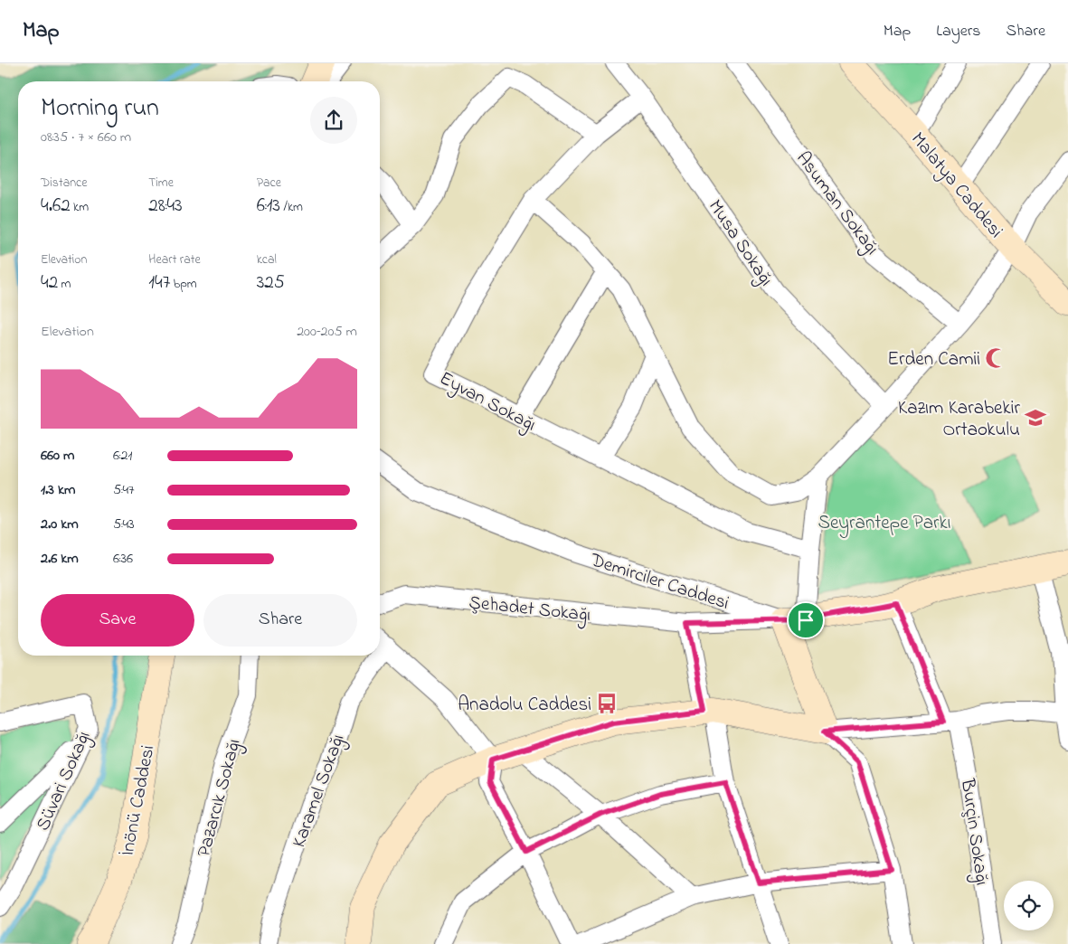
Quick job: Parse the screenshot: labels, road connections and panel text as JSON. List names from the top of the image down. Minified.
{"streets":{"street":["Malatya Caddesi","Asuman Sokağı","Musa Sokağı","Eyvan Sokağı","Demirciler Caddesi","Şehadet Sokağı","Süvari Sokağı","Karamel Sokağı","Pazarcık Sokağı","İnönü Caddesi","Burçin Sokağı"]},"crossings":[["Musa Sokağı","Eyvan Sokağı"],["Demirciler Caddesi","Şehadet Sokağı"]],"parks":["Seyrantepe Parkı"],"places":{"mosque":["Erden Camii"],"school or university":["Kazım Karabekir Ortaokulu"],"bus stop":["Anadolu Caddesi"]},"page":{"header":"Map","nav":["Map","Layers","Share"],"heading":["Morning run","08:35 · 7 × 660 m"],"stats":[["Distance","4.62 km"],["Time","28:43"],["Pace","6:13 /km"],["Elevation","42 m"],["Heart rate","147 bpm"],["kcal","325"]],"chart":["Elevation","200–205 m"],"list":[{"name":"660 m","note":"6:21"},{"name":"1.3 km","note":"5:47"},{"name":"2.0 km","note":"5:43"},{"name":"2.6 km","note":"6:36"}],"buttons":["Save","Share"]}}
